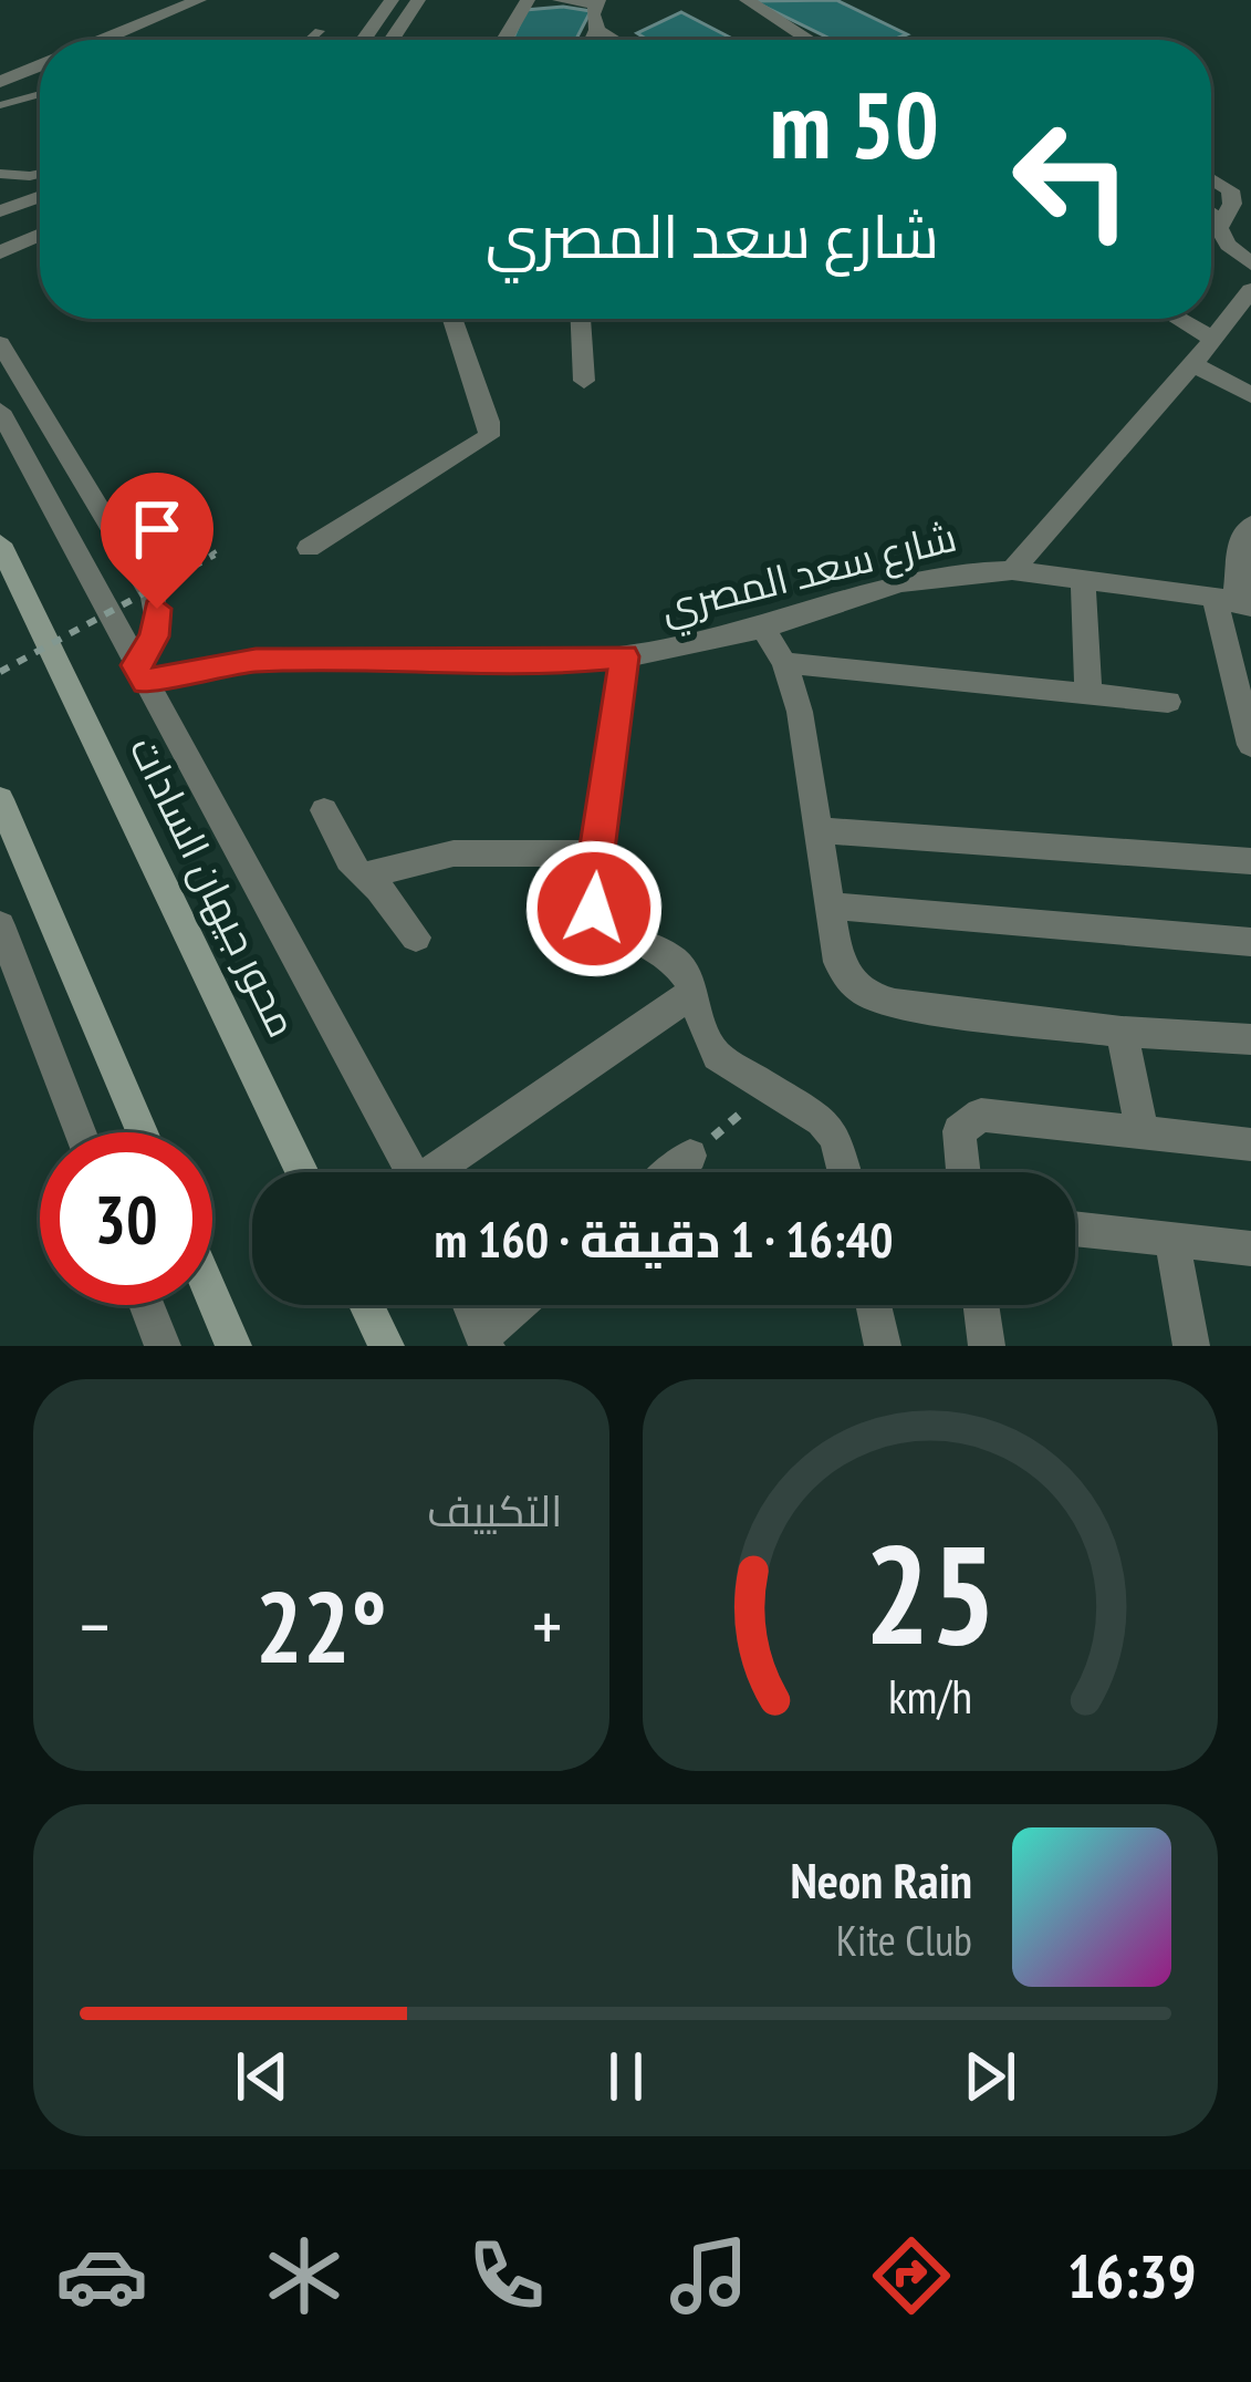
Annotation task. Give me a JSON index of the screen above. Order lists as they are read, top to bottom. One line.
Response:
{"streets":{"main road":["محور جيهان السادات"],"street":["شارع سعد المصري"]},"page":{"turn":["50 m","شارع سعد المصري"],"limit":"30","trip":"16:40 · 1 دقيقة · 160 m","tile":"التكييف","heat":["−","22°","+"],"song":["Neon Rain","Kite Club"],"tabs":"16:39","gauge":["25","km/h"]}}
